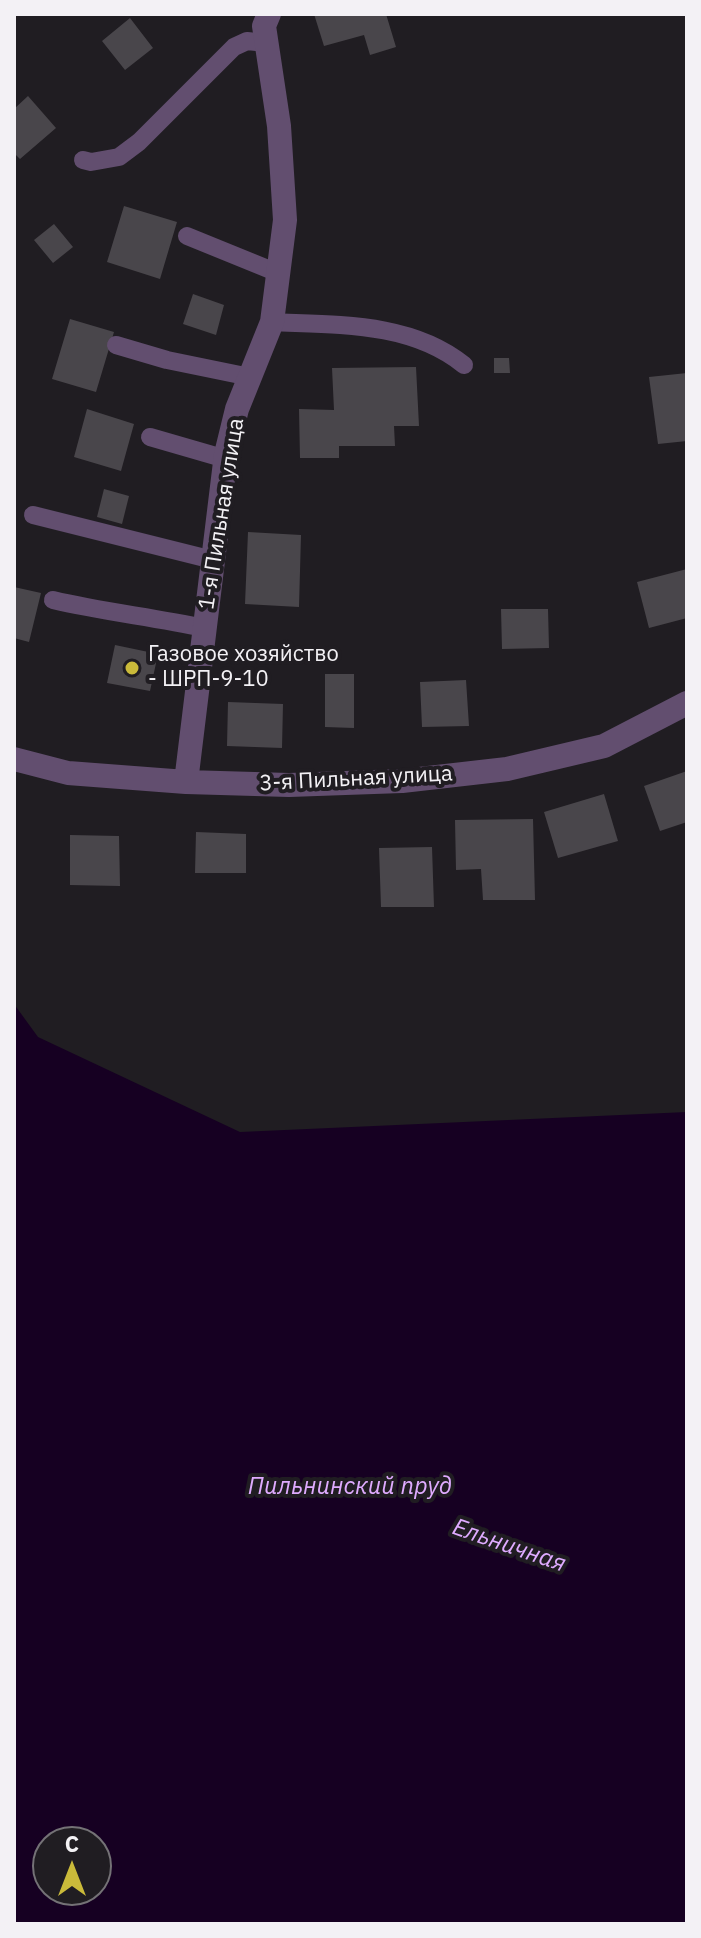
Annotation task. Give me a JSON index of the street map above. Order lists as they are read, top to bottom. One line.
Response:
{"streets":{"street":["1-я Пильная улица","3-я Пильная улица"]},"crossings":[["1-я Пильная улица","3-я Пильная улица"]],"water":["Пильнинский пруд","Ельничная"],"places":["Газовое хозяйство - ШРП-9-10"],"north":"top"}
